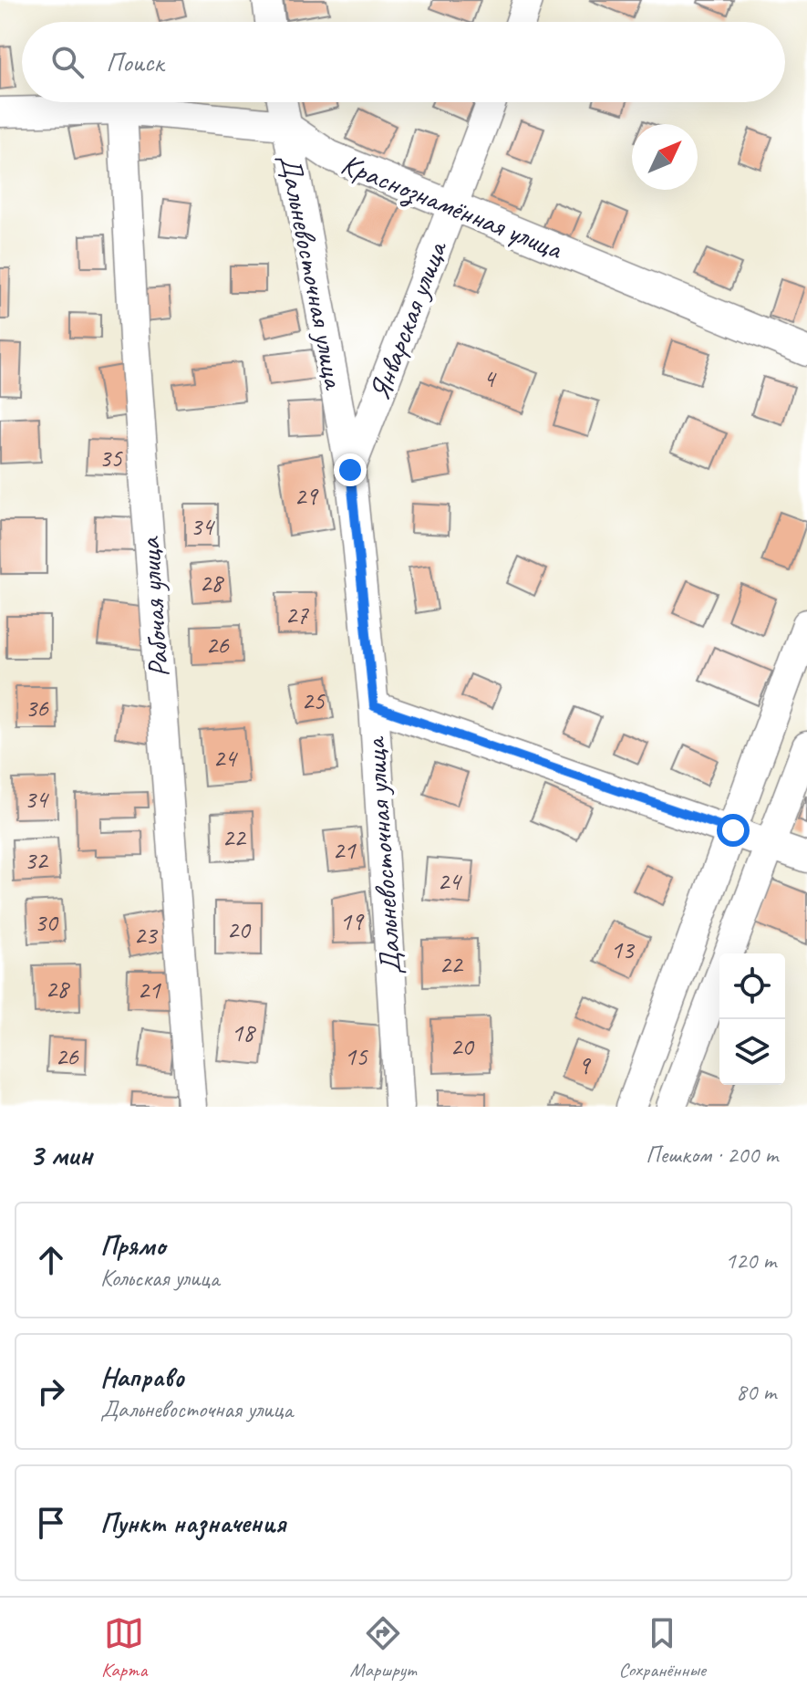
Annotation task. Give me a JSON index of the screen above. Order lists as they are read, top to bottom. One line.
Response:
{"streets":{"street":["Краснознамённая улица","Дальневосточная улица","Январская улица","Рабочая улица"]},"crossings":[["Краснознамённая улица","Дальневосточная улица"],["Краснознамённая улица","Январская улица"],["Краснознамённая улица","Рабочая улица"],["Дальневосточная улица","Январская улица"]],"house_numbers":["4","35","29","34","28","27","26","25","36","24","34","22","21","32","24","19","30","20","23","13","22","28","21","18","20","26","15","9"],"north":"top right","page":{"search":"Поиск","heading":["3 мин","Пешком · 200 m"],"list":[["Прямо","Кольская улица","120 m"],["Направо","Дальневосточная улица","80 m"],"Пункт назначения"],"nav":["Карта","Маршрут","Сохранённые"]}}
